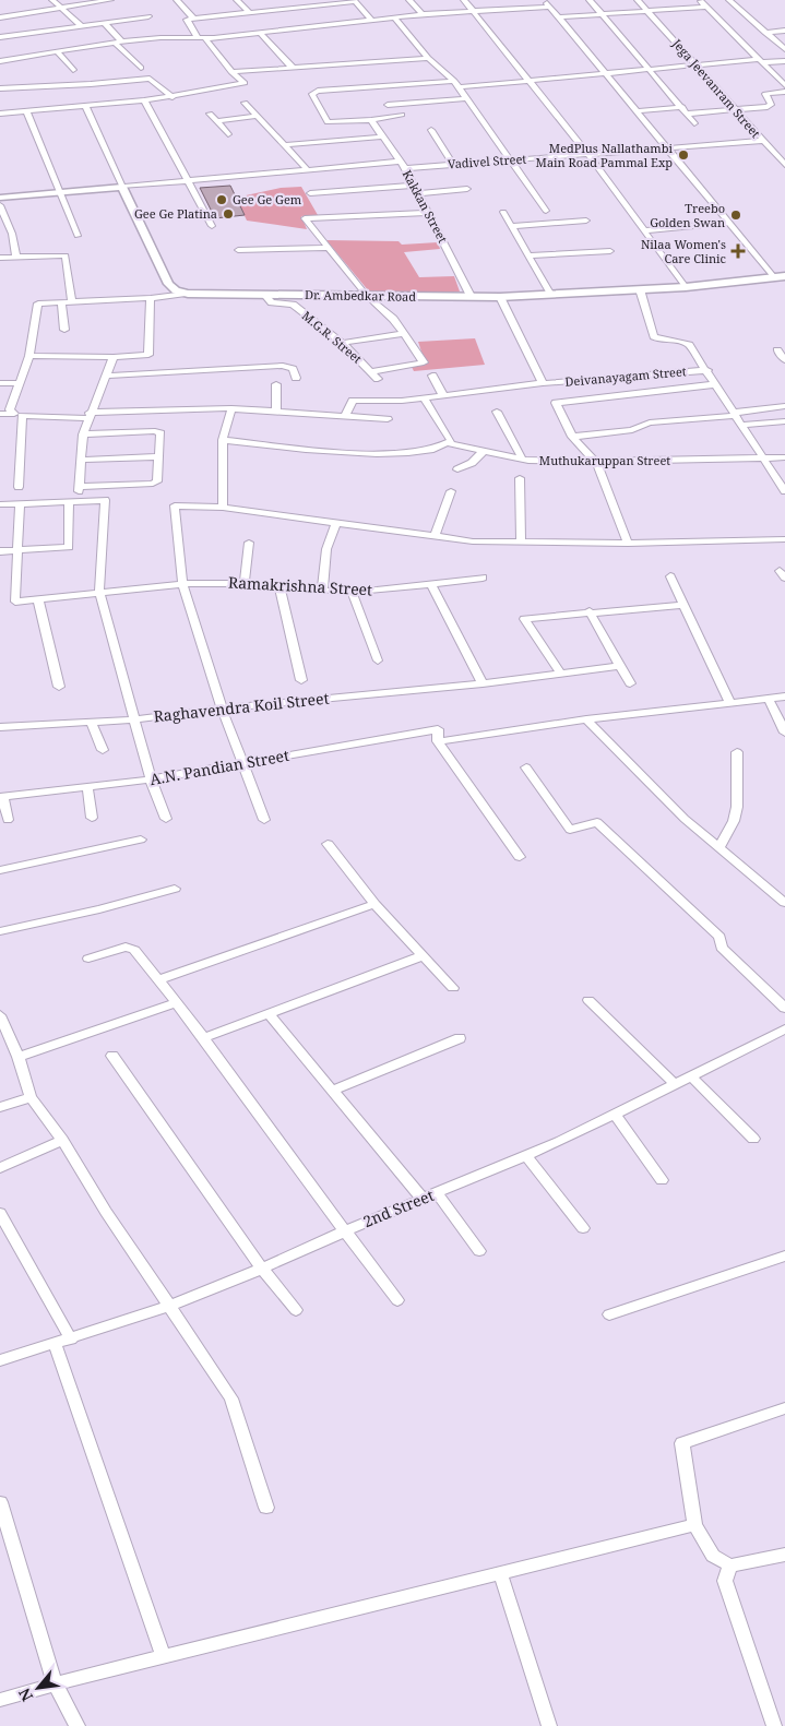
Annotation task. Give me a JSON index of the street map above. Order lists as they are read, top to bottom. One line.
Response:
{"streets":{"street":["Jega Jeevanram Street","Vadivel Street","Kakkan Street","Dr. Ambedkar Road","M.G.R. Street","Deivanayagam Street","Muthukaruppan Street","Ramakrishna Street","Raghavendra Koil Street","A.N. Pandian Street","2nd Street"]},"crossings":[["Jega Jeevanram Street","Vadivel Street"],["Vadivel Street","Kakkan Street"],["Kakkan Street","Dr. Ambedkar Road"],["Kakkan Street","M.G.R. Street"],["Dr. Ambedkar Road","M.G.R. Street"]],"places":{"other":["MedPlus Nallathambi Main Road Pammal Exp","Gee Ge Gem","Gee Ge Platina","Treebo Golden Swan"],"health":["Nilaa Women's Care Clinic"]},"north":"bottom left"}
